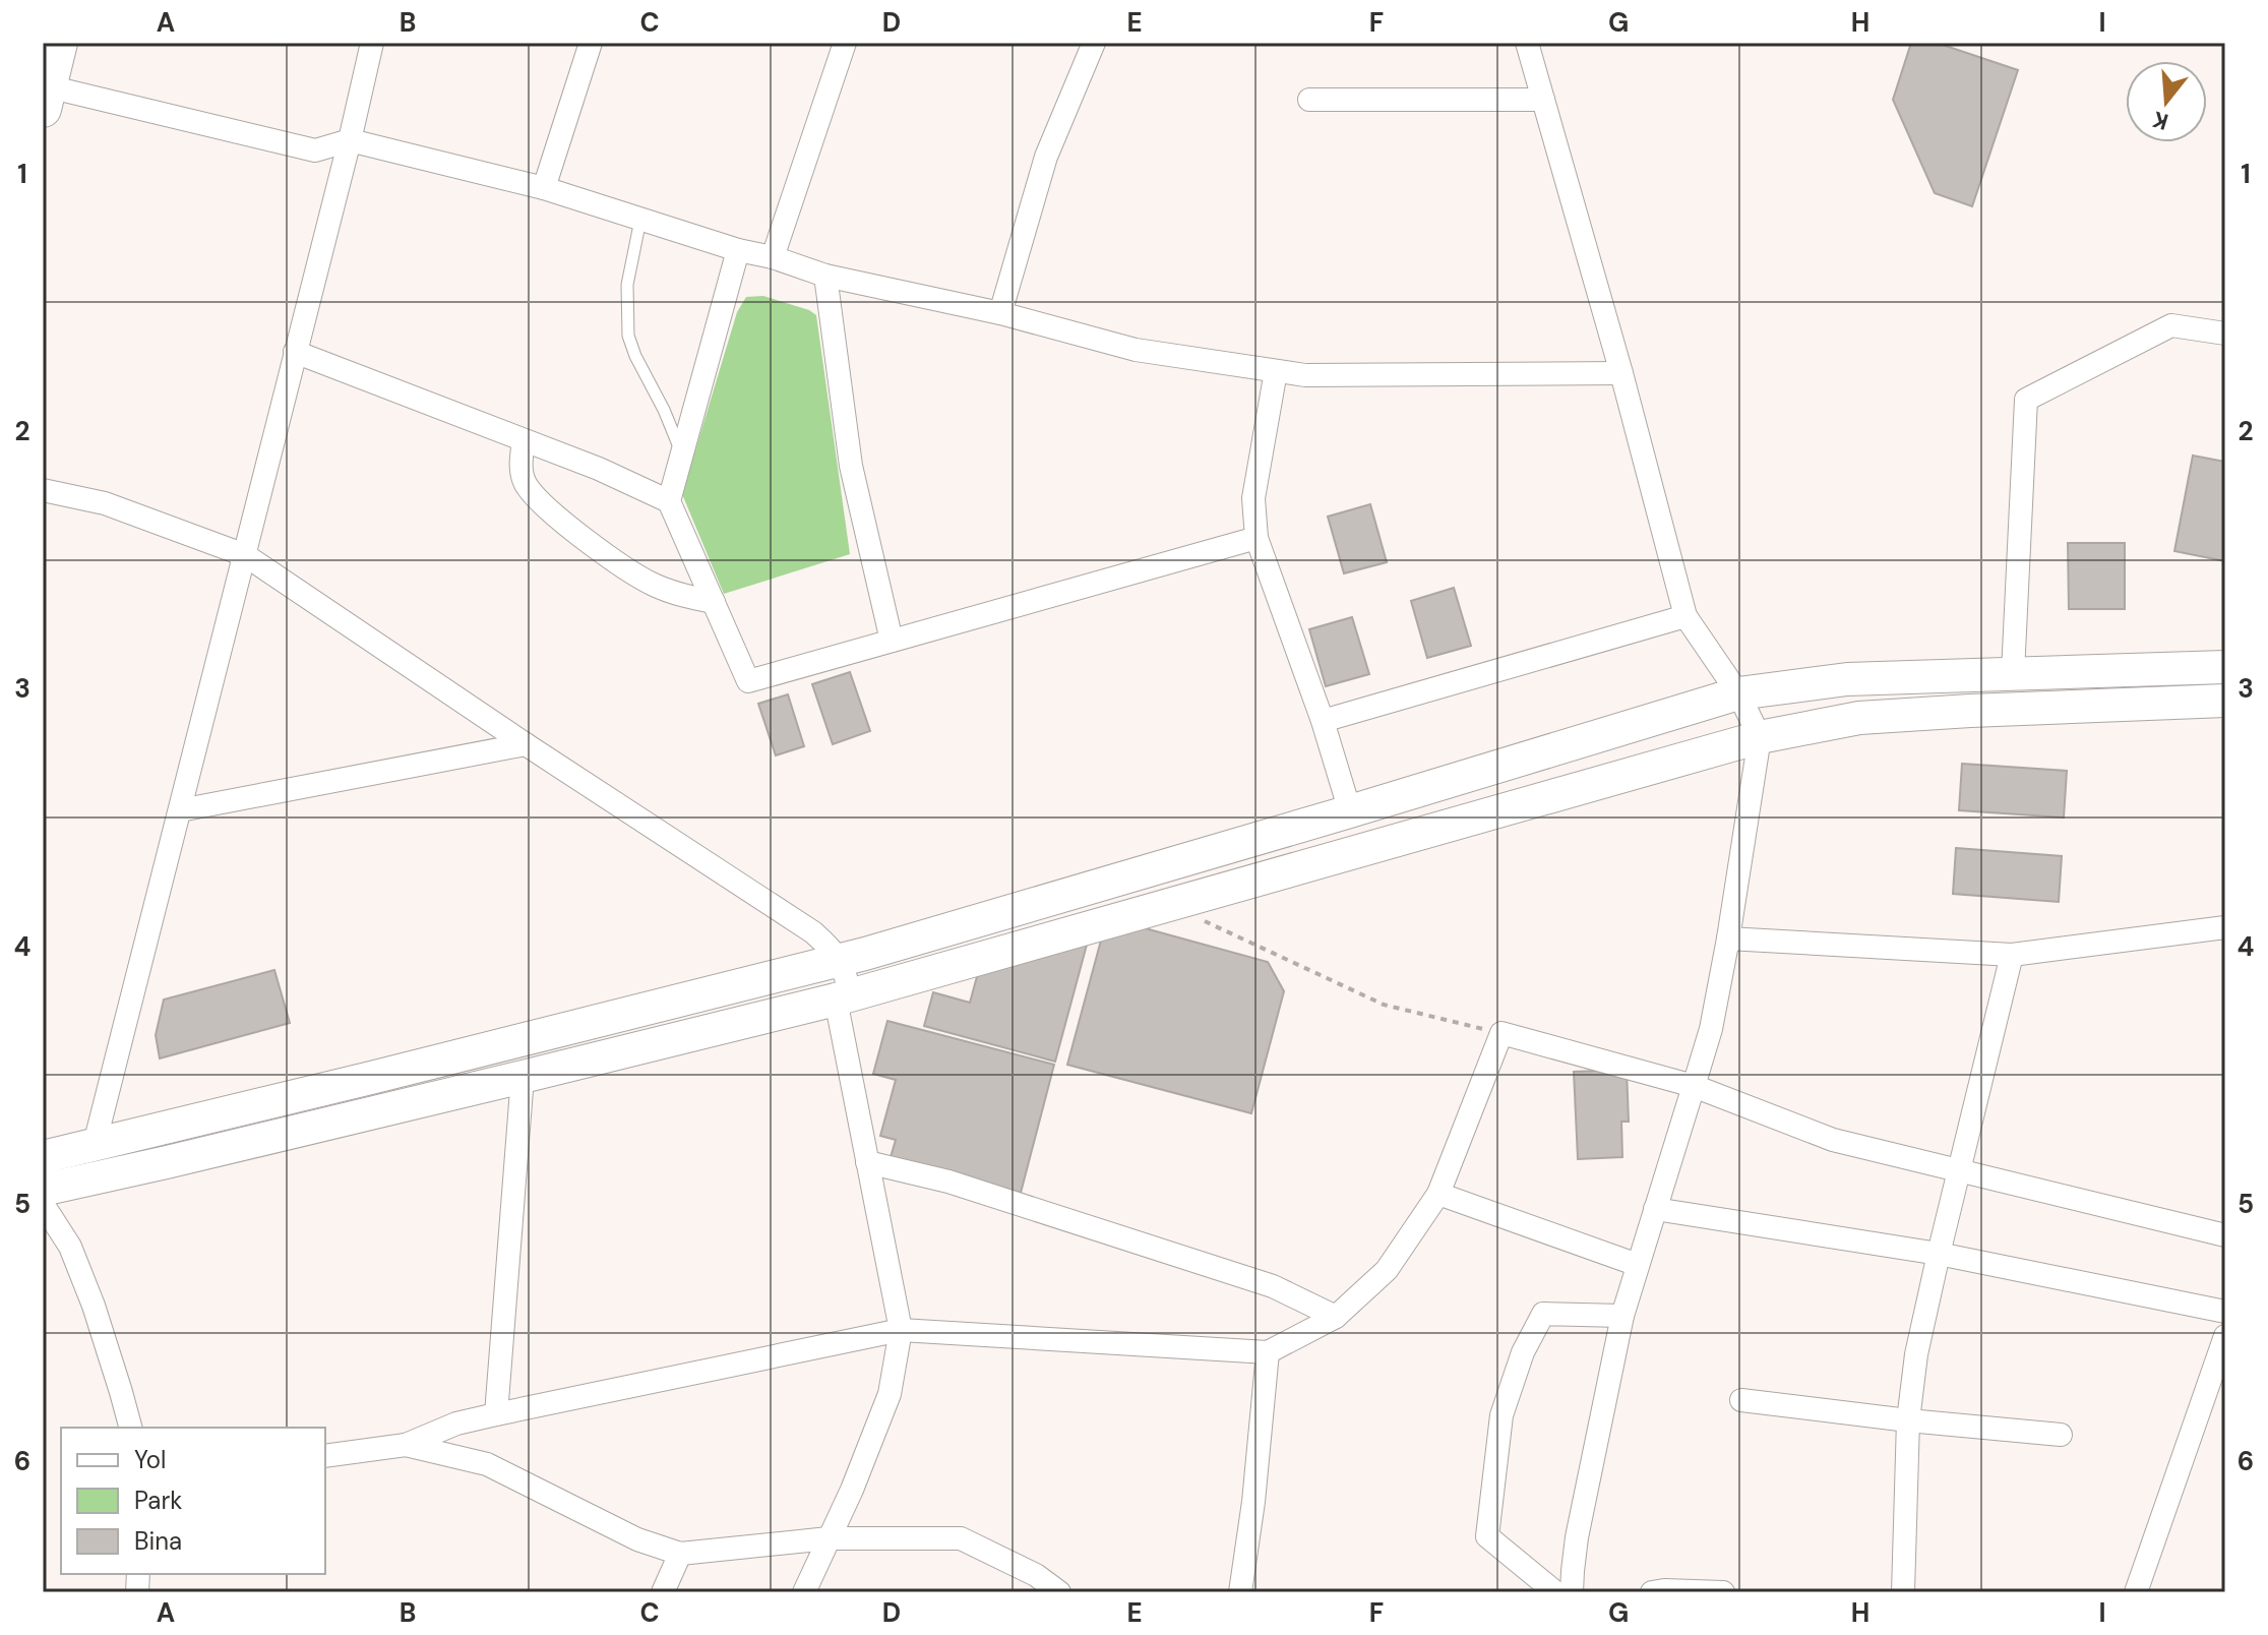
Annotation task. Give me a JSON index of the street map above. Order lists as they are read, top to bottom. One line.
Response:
{"legend":["Yol","Park","Bina"],"north":"bottom","grid":{"columns":["A","B","C","D","E","F","G","H","I"],"rows":["1","2","3","4","5","6"]}}
